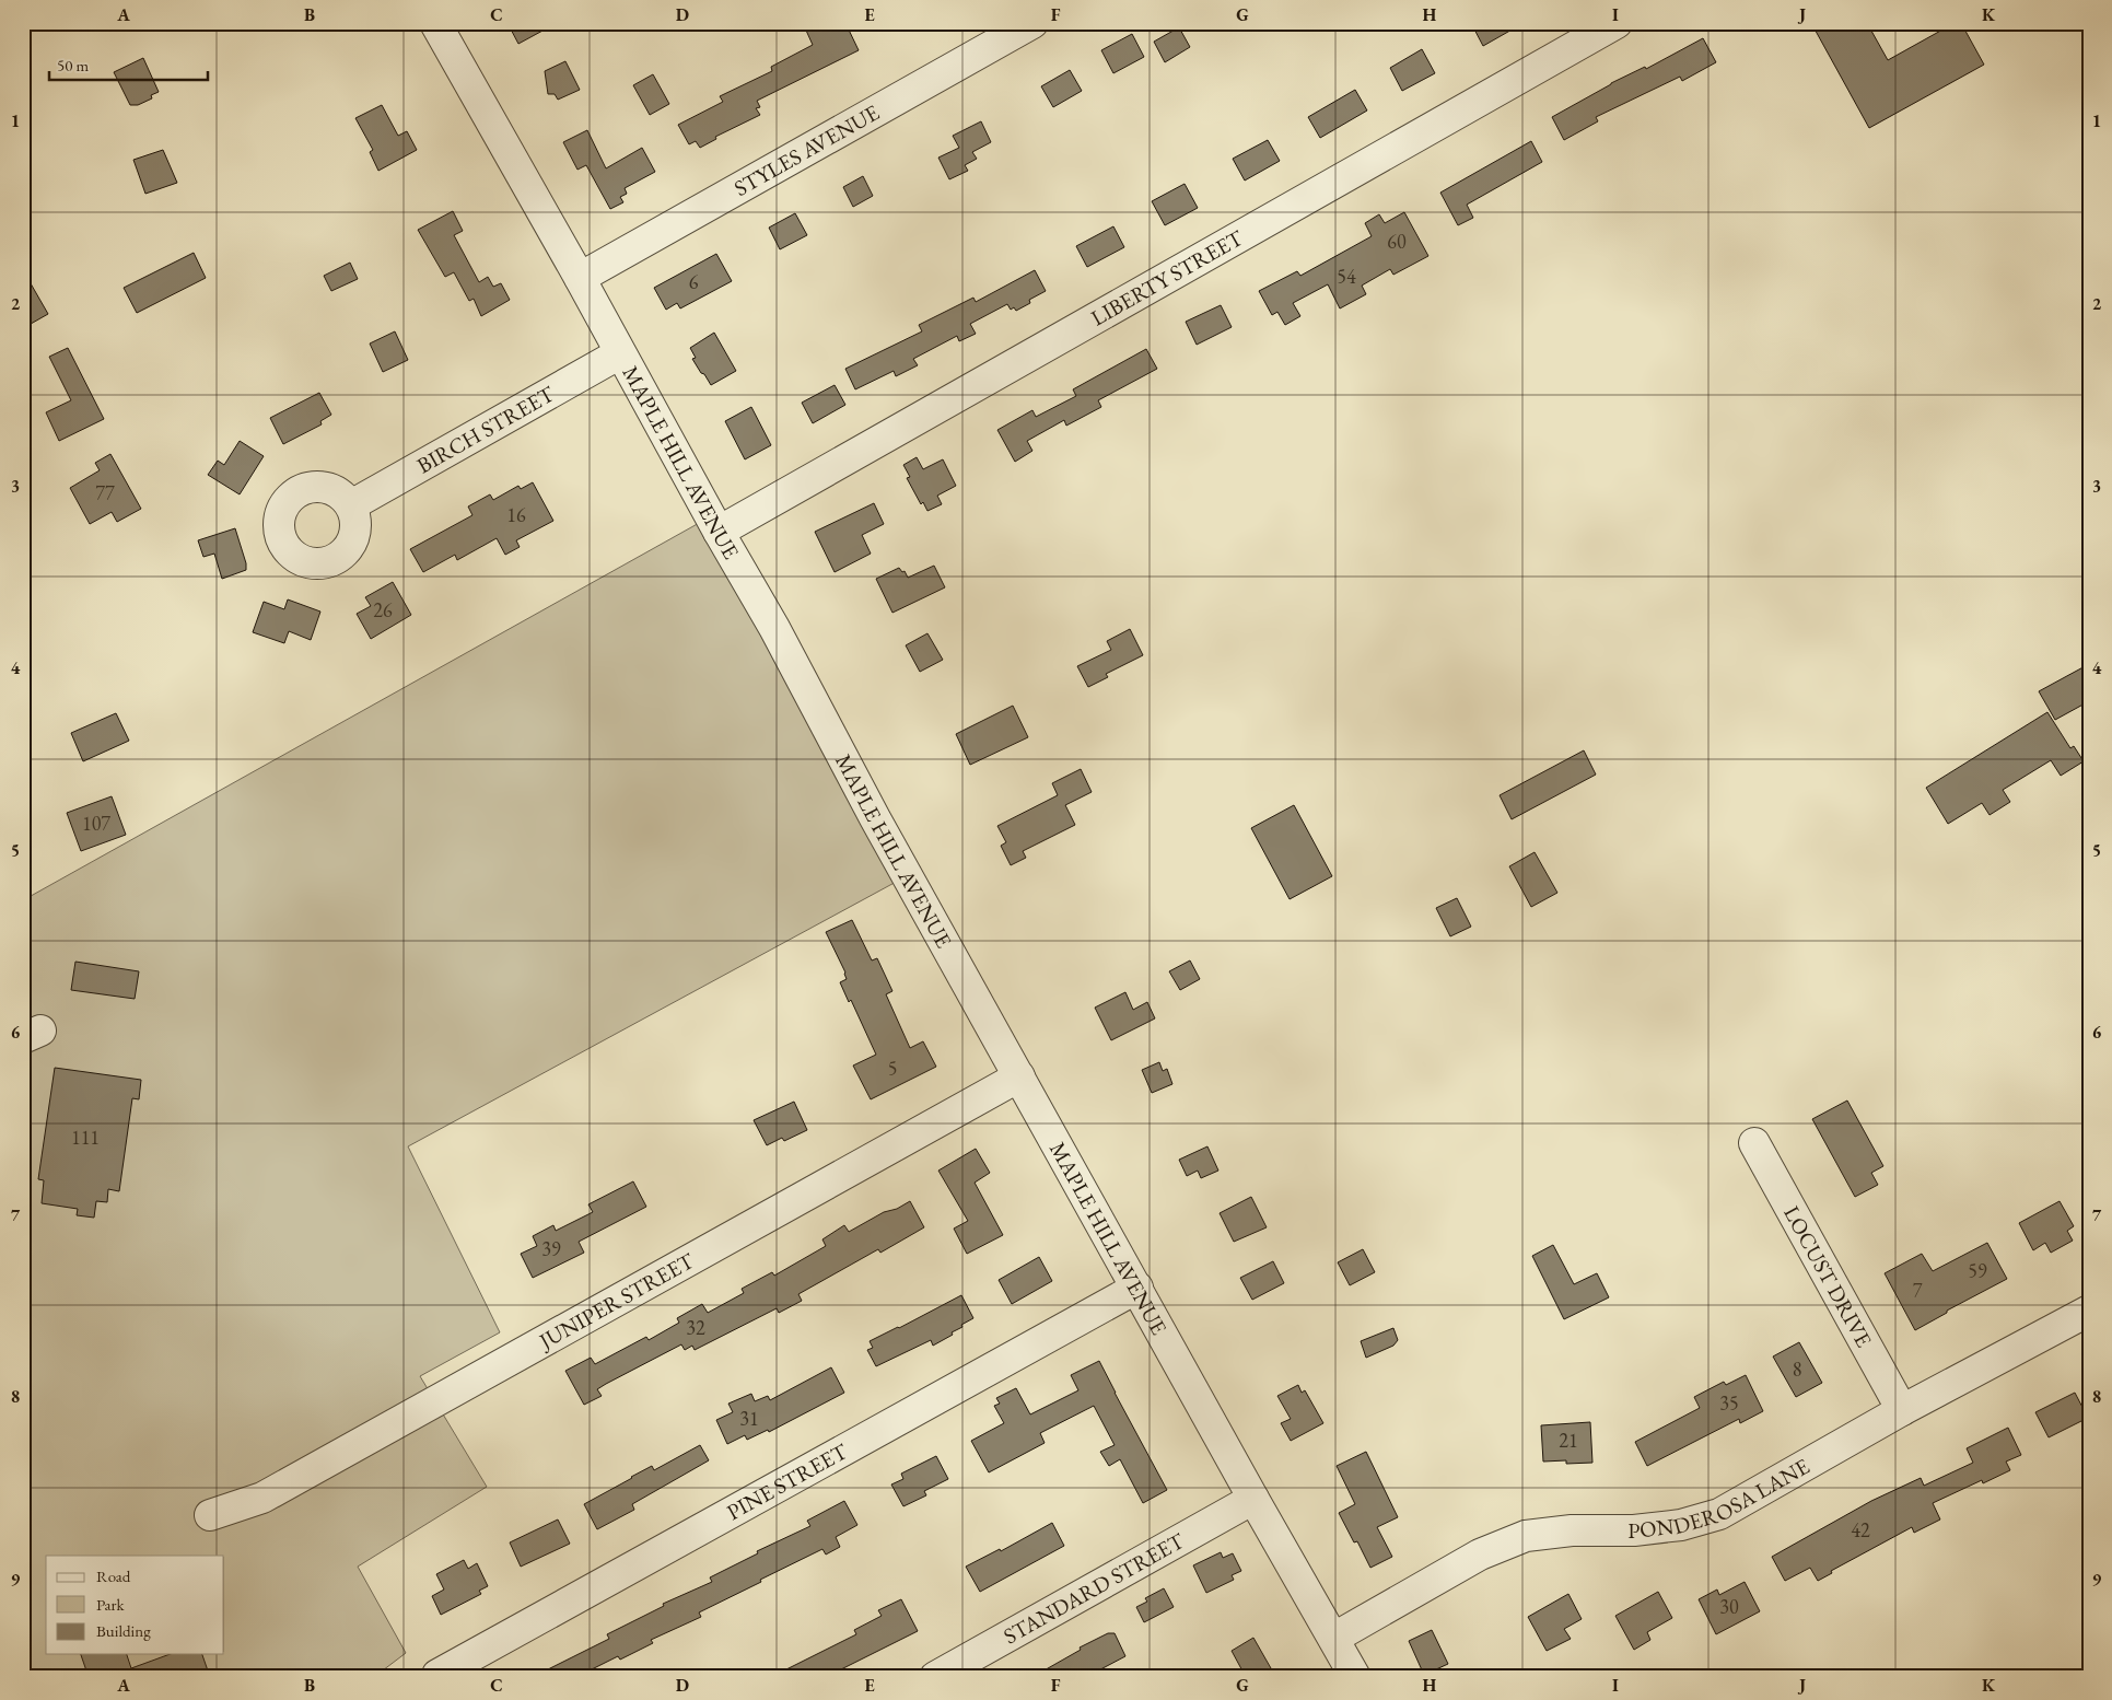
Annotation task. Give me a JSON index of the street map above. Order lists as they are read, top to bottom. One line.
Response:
{"streets":{"street":["STYLES AVENUE","LIBERTY STREET","BIRCH STREET","MAPLE HILL AVENUE","LOCUST DRIVE","JUNIPER STREET","PINE STREET","PONDEROSA LANE","STANDARD STREET"]},"crossings":[["STYLES AVENUE","MAPLE HILL AVENUE"],["LIBERTY STREET","MAPLE HILL AVENUE"],["BIRCH STREET","MAPLE HILL AVENUE"],["MAPLE HILL AVENUE","JUNIPER STREET"],["MAPLE HILL AVENUE","PINE STREET"],["MAPLE HILL AVENUE","PONDEROSA LANE"],["MAPLE HILL AVENUE","STANDARD STREET"],["LOCUST DRIVE","PONDEROSA LANE"]],"house_numbers":["60","54","6","77","16","26","107","5","111","39","59","7","32","8","35","31","21","42","30"],"legend":["Road","Park","Building"],"scale_bar":"50 m","grid":{"columns":["A","B","C","D","E","F","G","H","I","J","K"],"rows":["1","2","3","4","5","6","7","8","9"]}}
